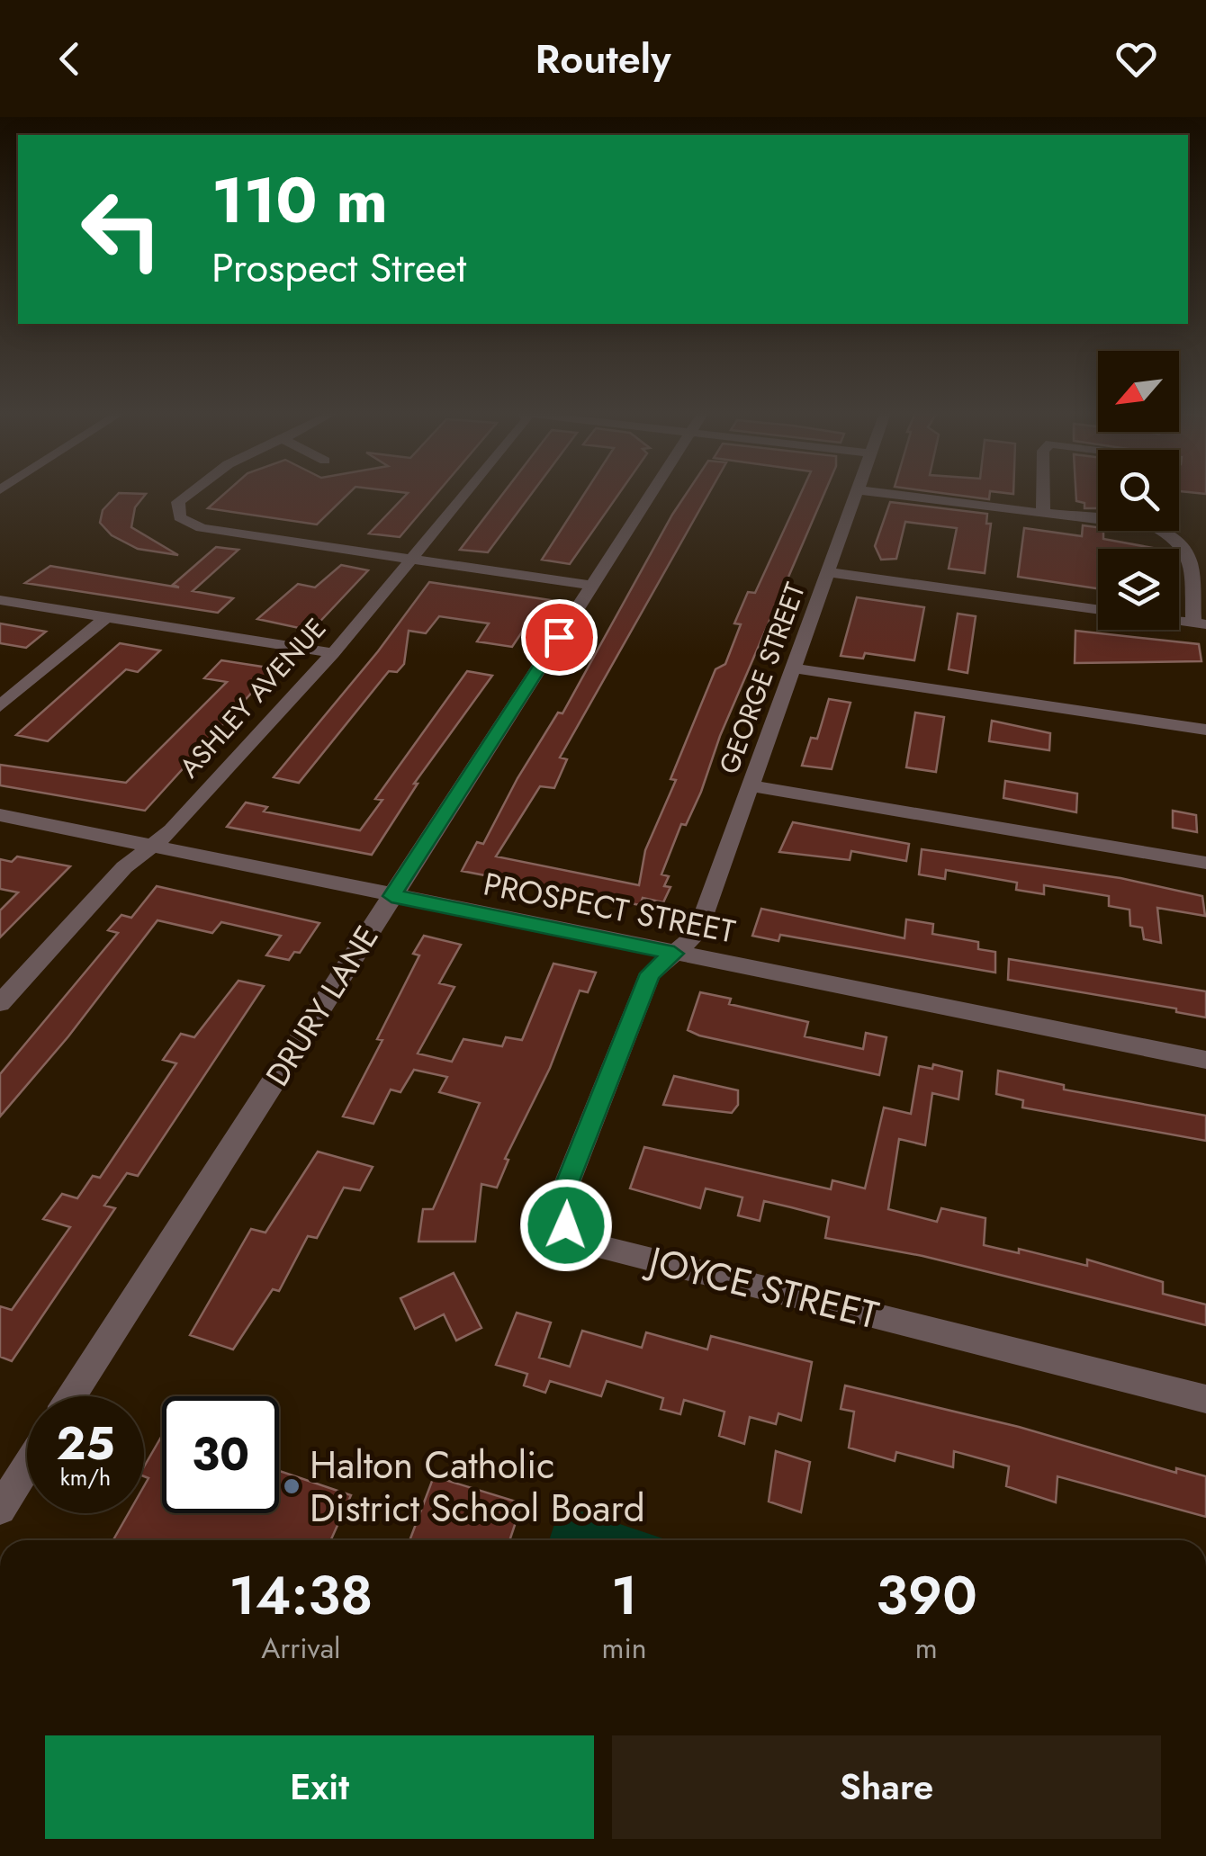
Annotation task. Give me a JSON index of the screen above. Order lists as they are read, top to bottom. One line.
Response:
{"streets":{"street":["GEORGE STREET","ASHLEY AVENUE","PROSPECT STREET","DRURY LANE","JOYCE STREET"]},"crossings":[["GEORGE STREET","PROSPECT STREET"],["GEORGE STREET","JOYCE STREET"],["ASHLEY AVENUE","PROSPECT STREET"],["PROSPECT STREET","DRURY LANE"],["PROSPECT STREET","JOYCE STREET"]],"places":["Halton Catholic District School Board"],"north":"bottom left","page":{"header":"Routely","turn":["110 m","Prospect Street"],"speed":"25 km/h","limit":"30","eta":["14:38","Arrival","1","min","390","m"],"buttons":["Exit","Share"]}}
